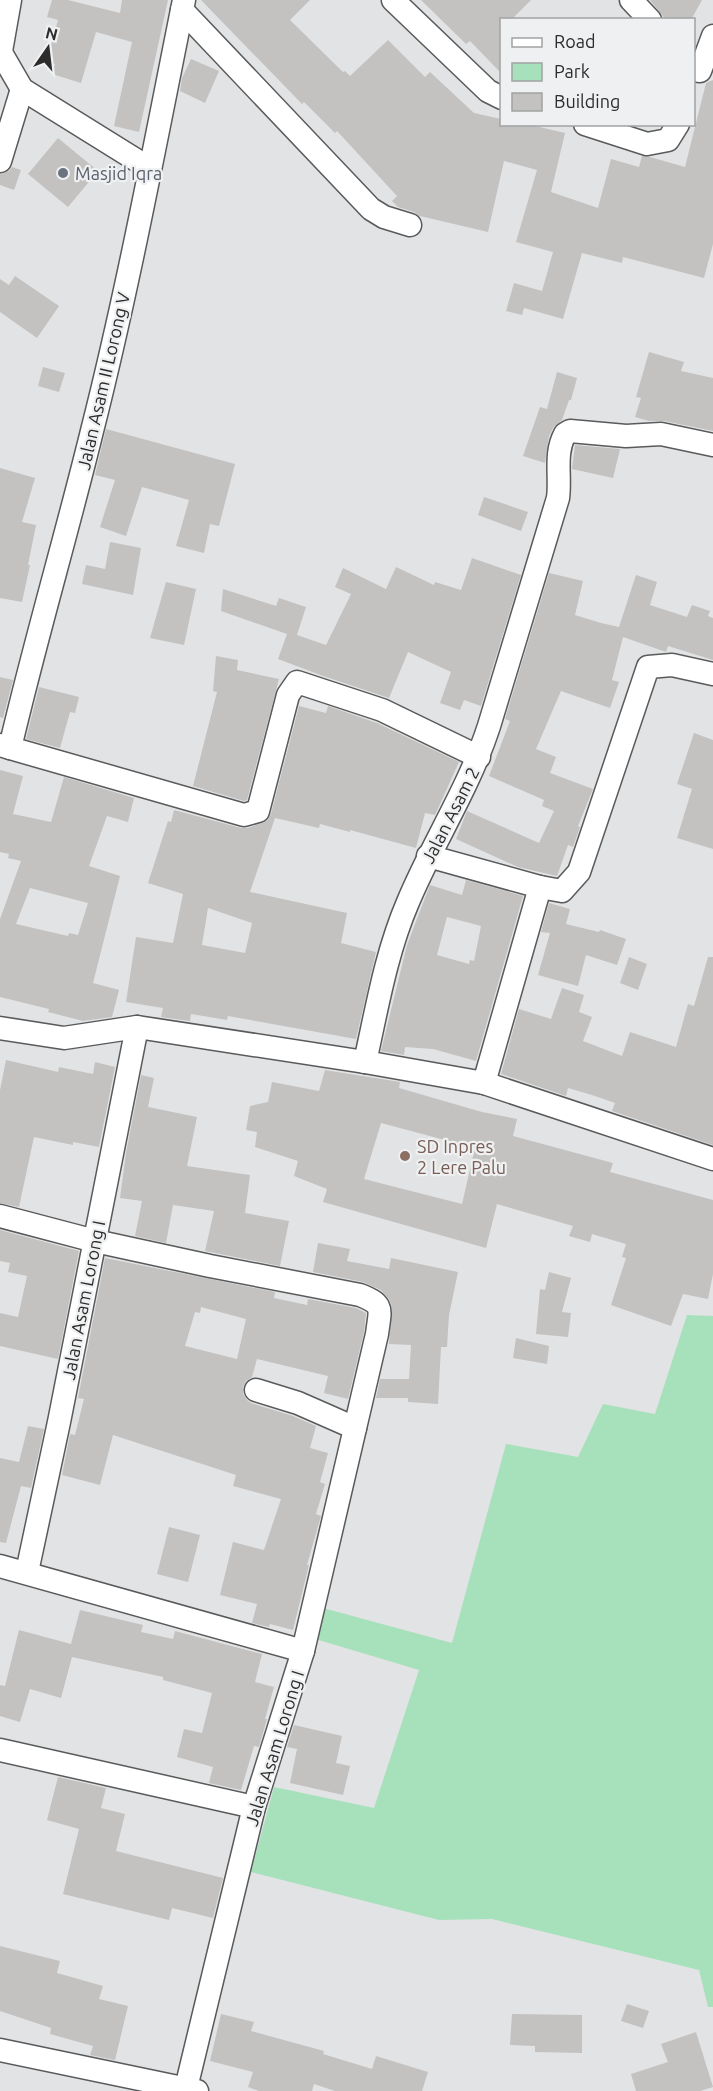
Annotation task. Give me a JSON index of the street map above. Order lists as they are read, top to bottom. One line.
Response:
{"streets":{"street":["Jalan Asam II Lorong V","Jalan Asam 2","Jalan Asam Lorong I"]},"crossings":[["Jalan Asam II Lorong V","Jalan Asam 2"]],"places":["Masjid Iqra","SD Inpres 2 Lere Palu"],"legend":["Road","Park","Building"],"north":"top"}
